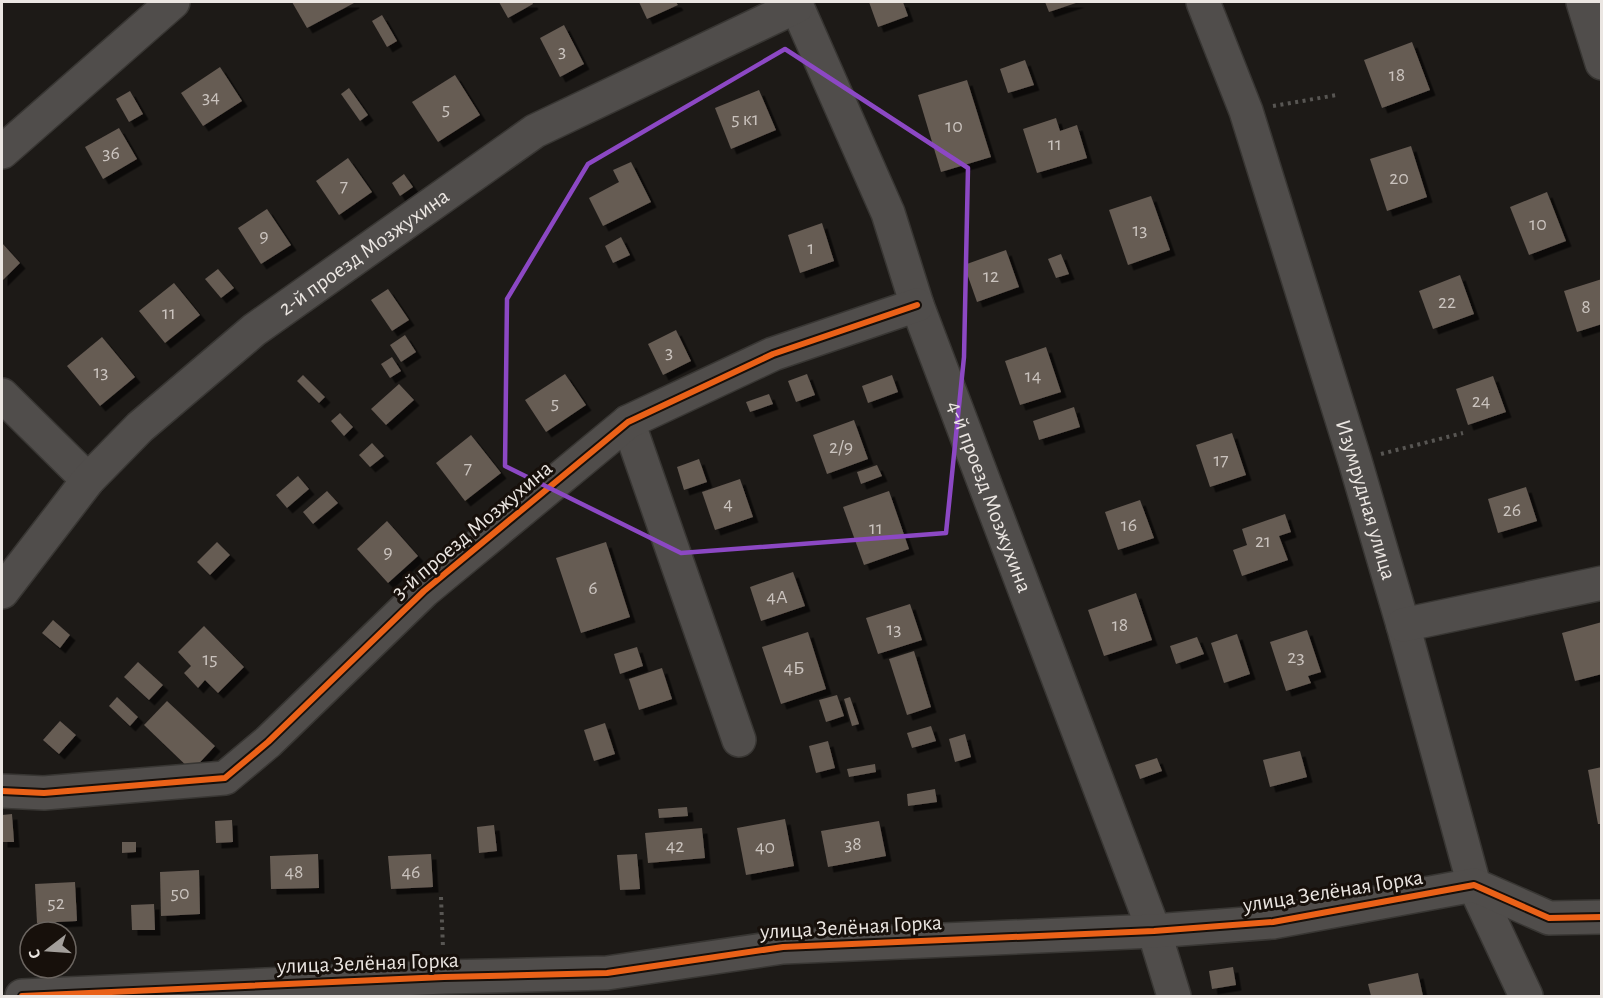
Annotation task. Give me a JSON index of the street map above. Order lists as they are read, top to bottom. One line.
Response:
{"streets":{"street":["2-й проезд Мозжухина","4-й проезд Мозжухина","Изумрудная улица","3-й проезд Мозжухина","улица Зелёная Горка"]},"crossings":[["2-й проезд Мозжухина","4-й проезд Мозжухина"],["4-й проезд Мозжухина","3-й проезд Мозжухина"],["4-й проезд Мозжухина","улица Зелёная Горка"],["Изумрудная улица","улица Зелёная Горка"]],"house_numbers":["3","18","34","5","5 к1","10","11","36","20","7","10","13","9","1","12","22","8","11","3","13","14","24","5","2/9","17","7","4","26","16","11","21","9","6","4А","18","13","23","15","4Б","38","42","40","48","46","50","52"],"north":"left"}
